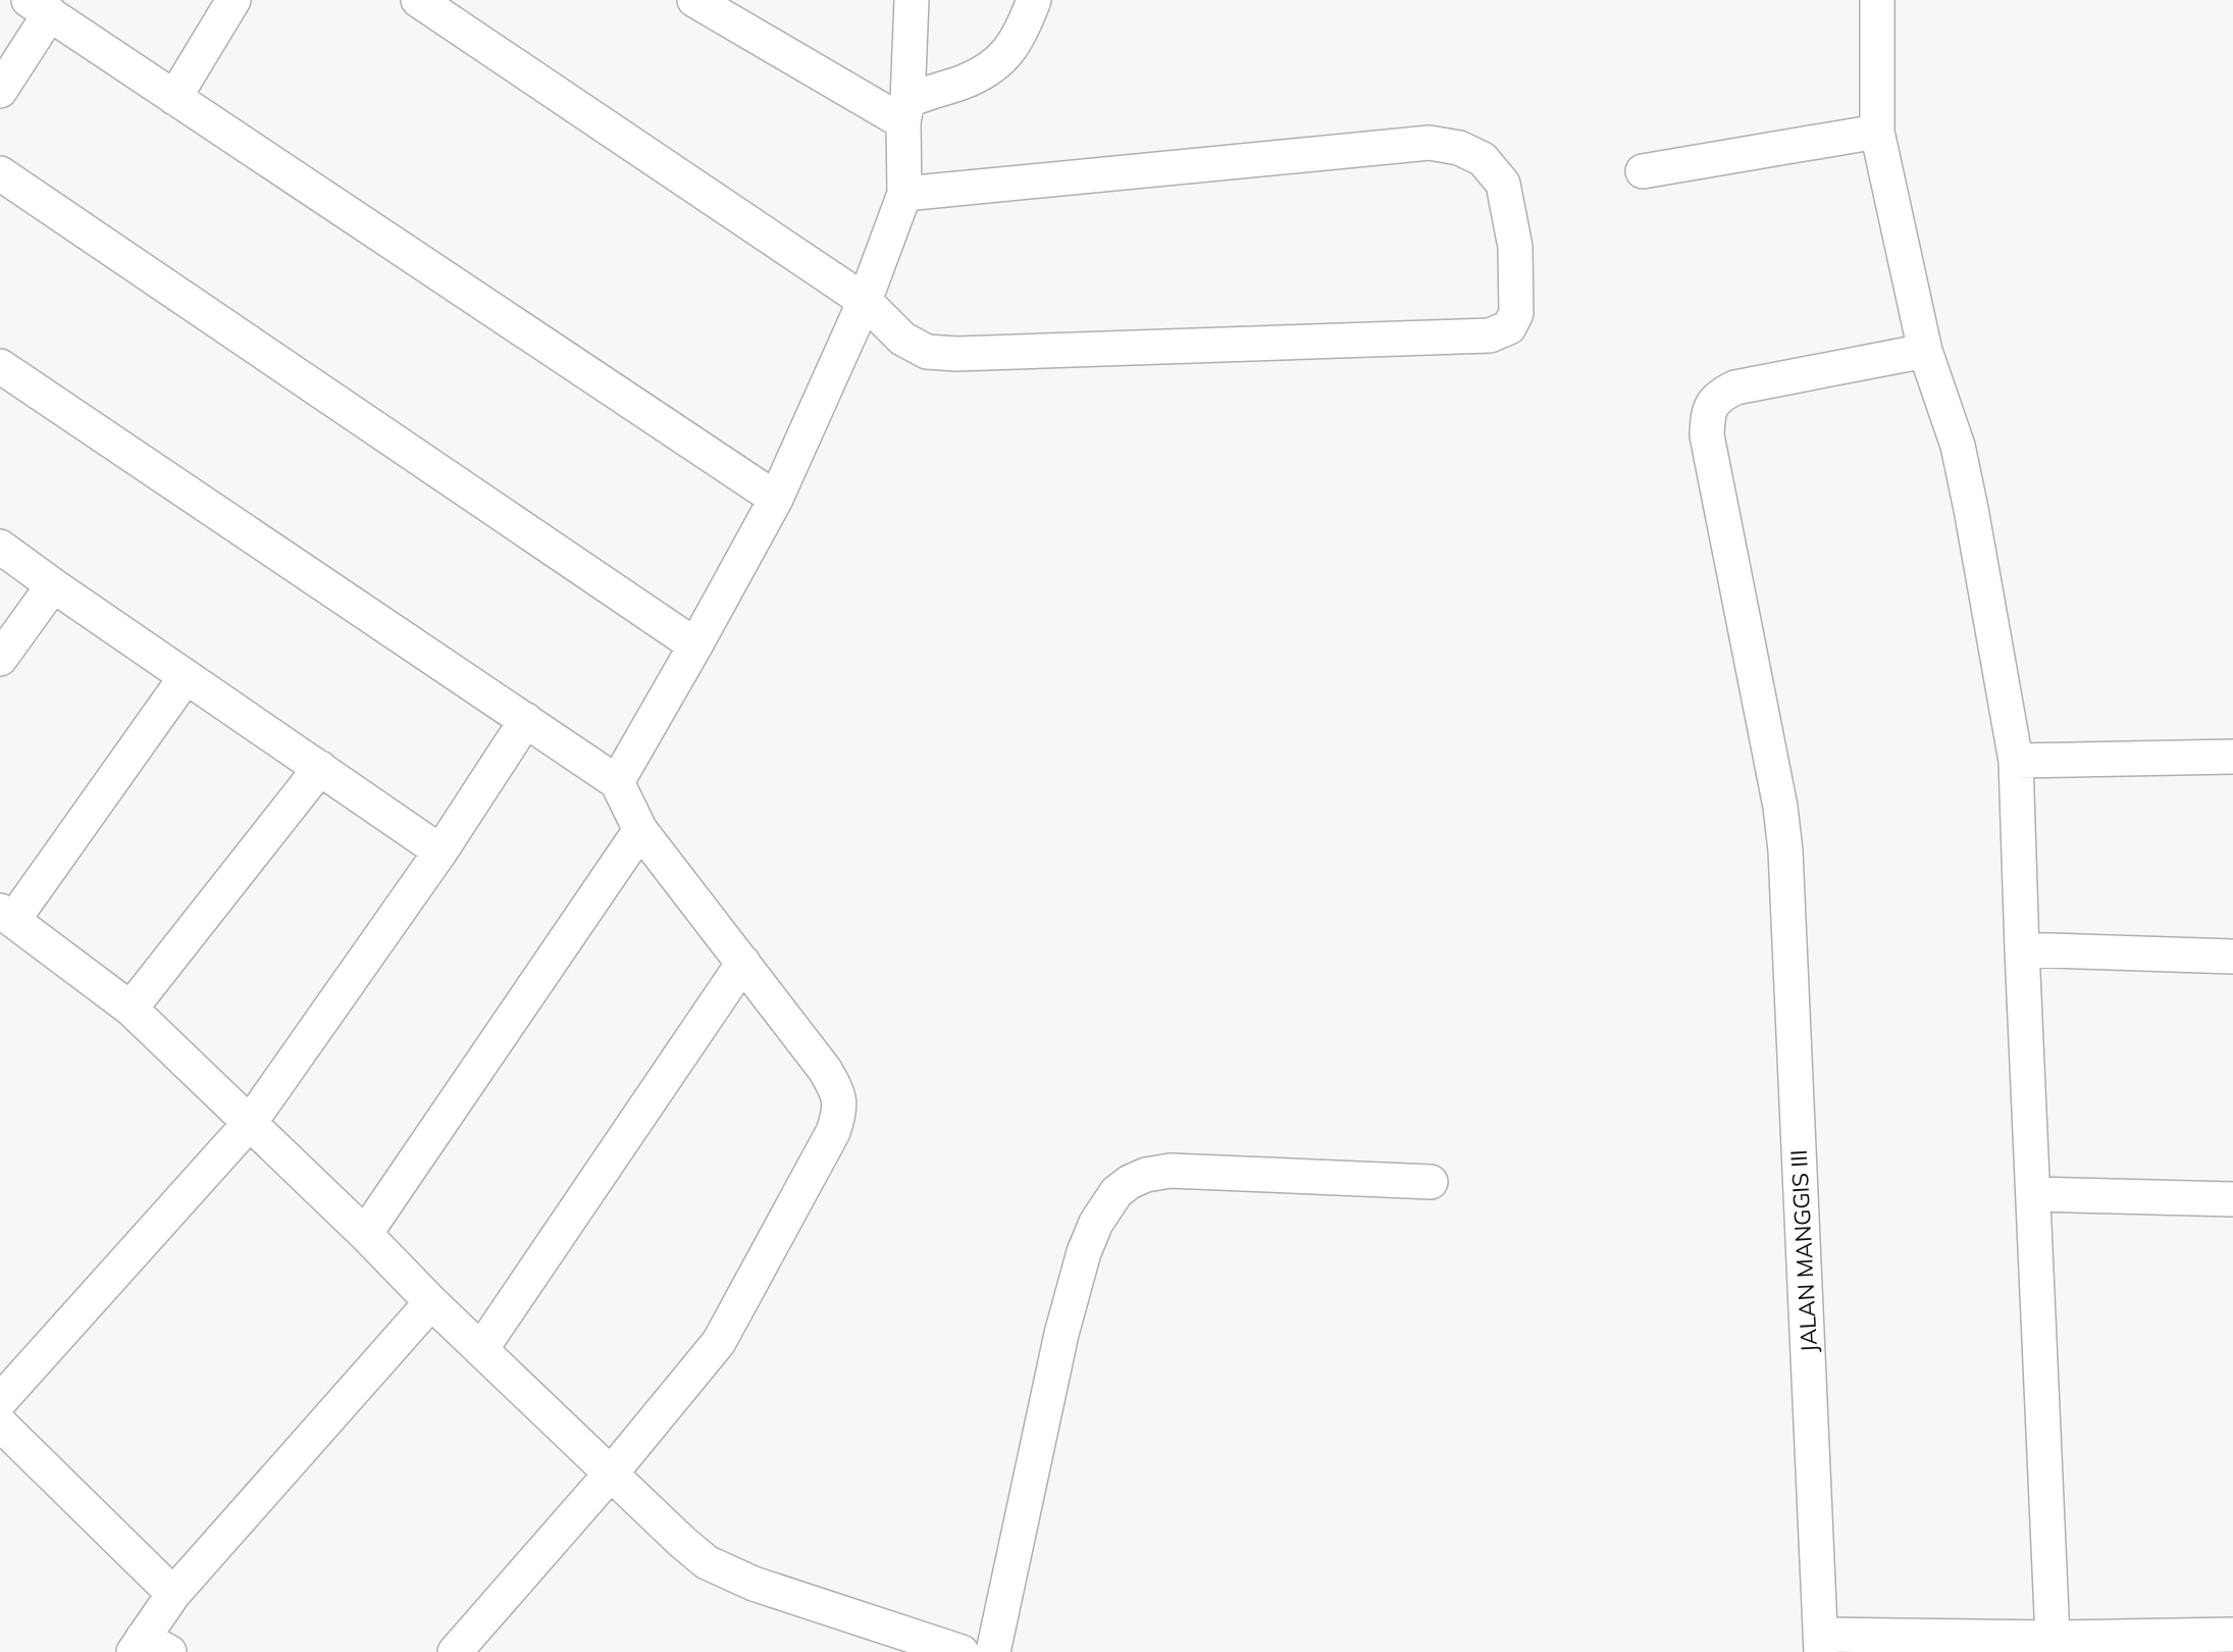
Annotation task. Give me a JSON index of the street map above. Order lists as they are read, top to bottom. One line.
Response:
{"streets":{"street":["JALAN MANGGIS III"]}}
